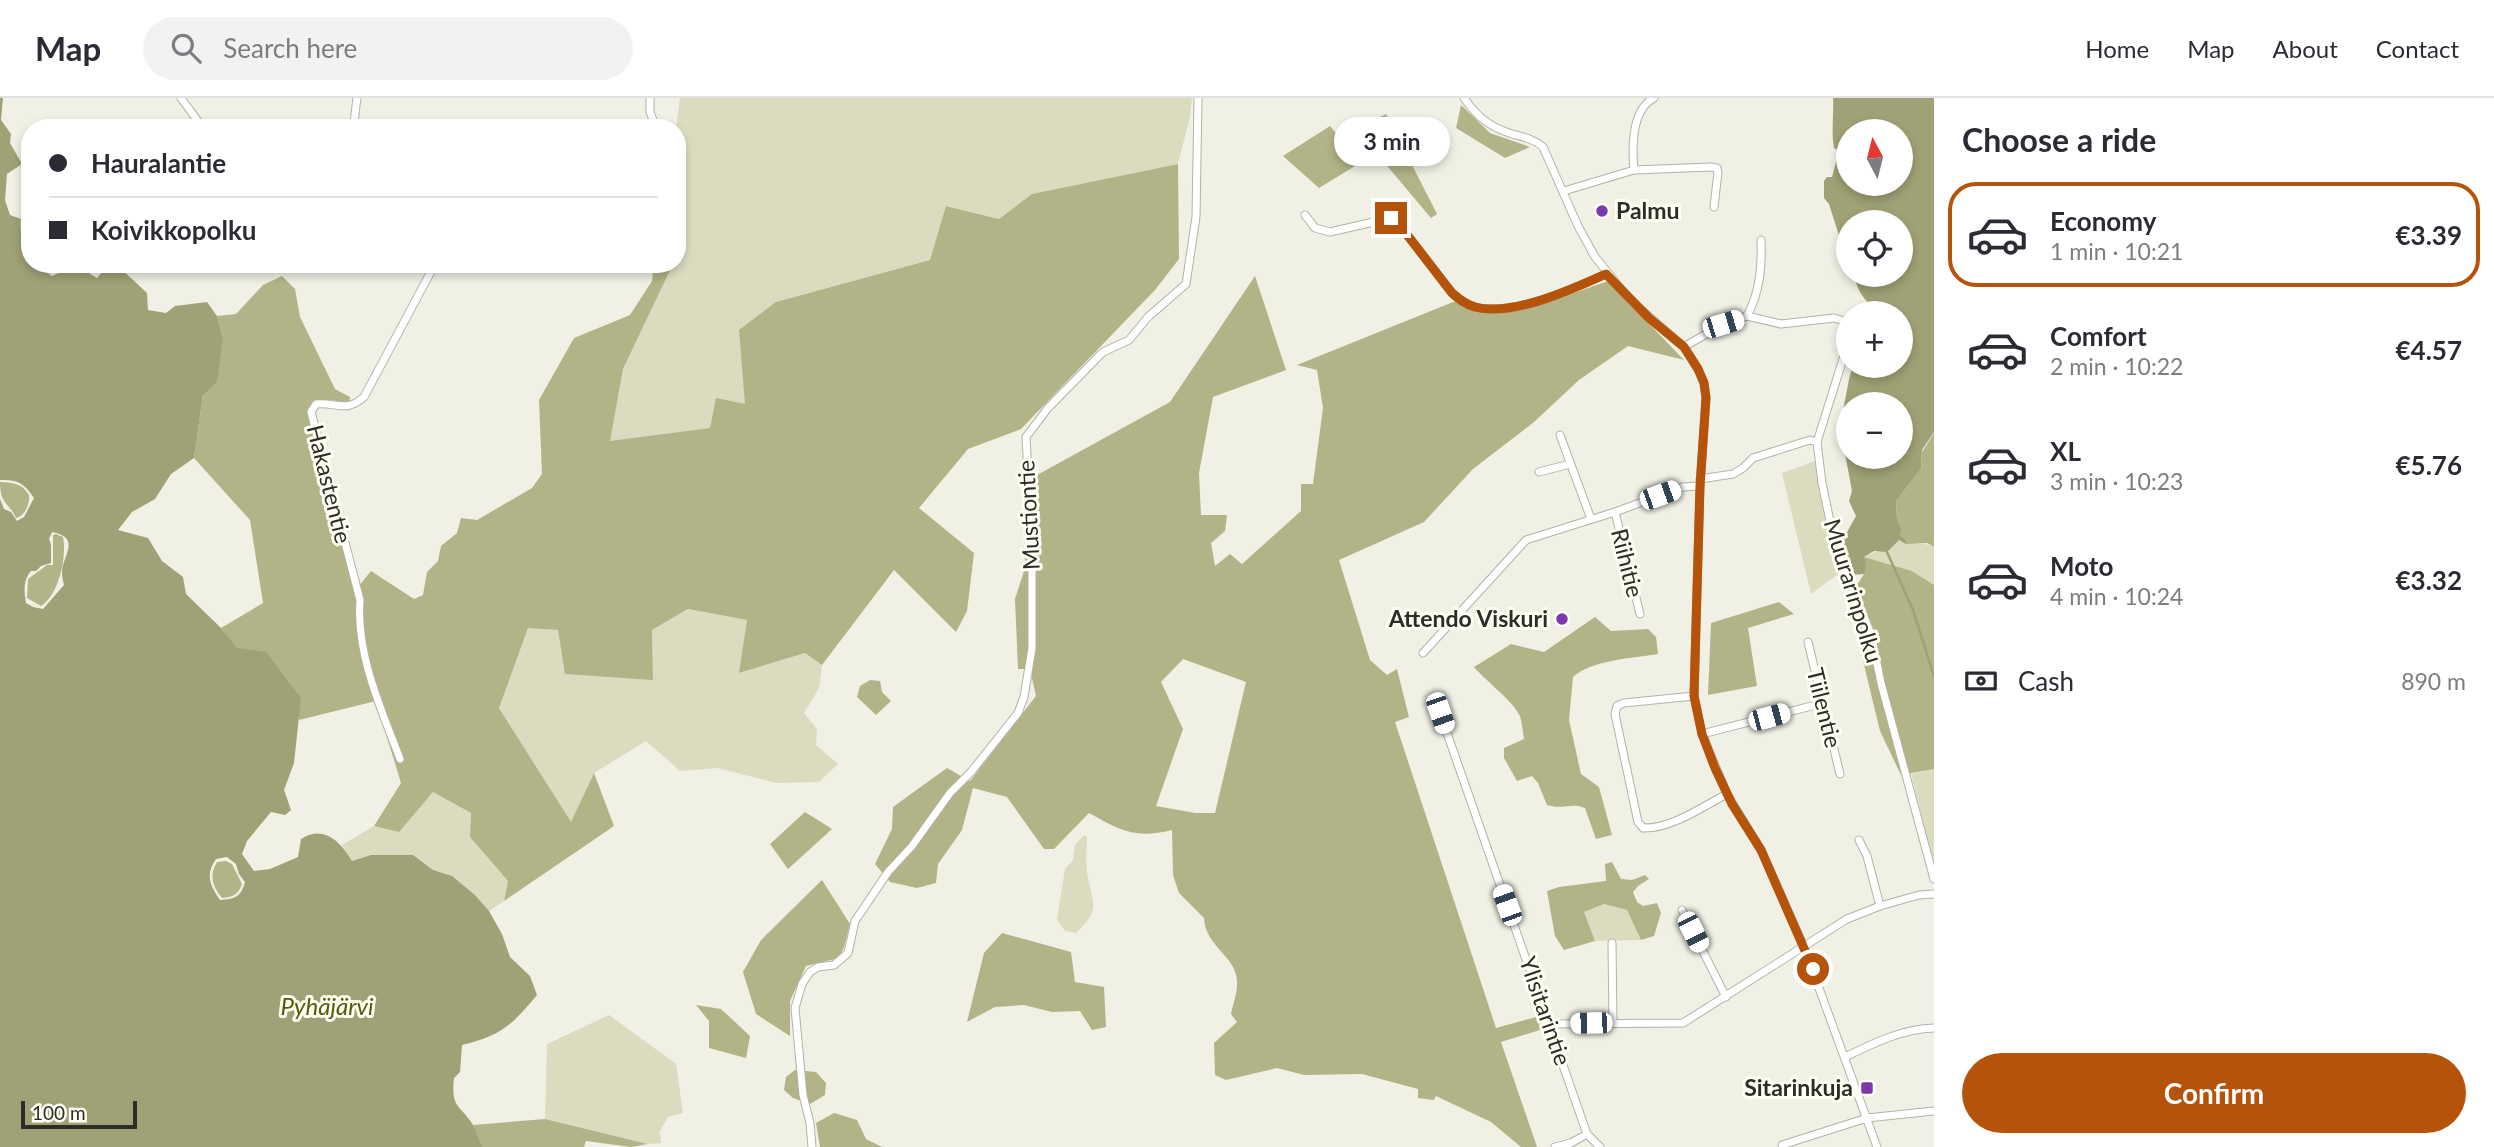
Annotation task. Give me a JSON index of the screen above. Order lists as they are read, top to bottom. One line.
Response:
{"streets":{"street":["Hakastentie","Mustiontie","Riihitie","Muurarinpolku","Tiilentie","Ylisitarintie"]},"water":["Pyhäjärvi"],"places":{"other":["Palmu","Attendo Viskuri"],"transit":["Sitarinkuja"]},"scale_bar":"100 m","north":"top","page":{"header":"Map","search":"Search here","nav":["Home","Map","About","Contact"],"heading":"Choose a ride","bubble":"3 min","map_buttons":["+","−"],"banner":["Hauralantie","Koivikkopolku"],"list":[{"name":"Economy","note":"1 min · 10:21","value":"€3.39"},{"name":"Comfort","note":"2 min · 10:22","value":"€4.57"},{"name":"XL","note":"3 min · 10:23","value":"€5.76"},{"name":"Moto","note":"4 min · 10:24","value":"€3.32"}],"pay":["Cash","890 m"],"buttons":"Confirm","scale":"100 m"}}
